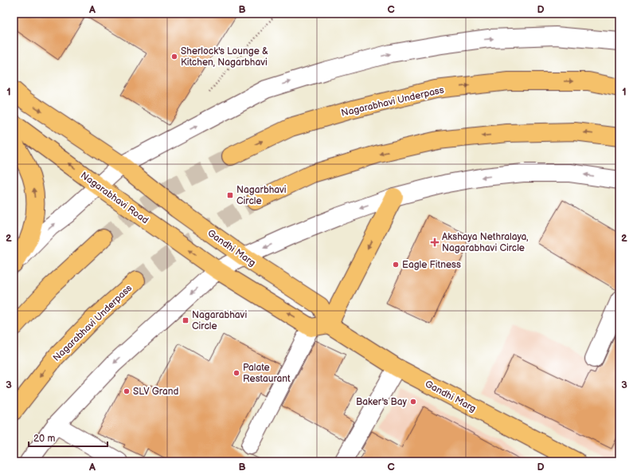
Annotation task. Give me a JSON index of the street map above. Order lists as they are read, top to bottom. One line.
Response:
{"streets":{"main road":["Nagarabhavi Underpass","Nagarabhavi Road","Gandhi Marg"]},"one_way":["Nagarabhavi Road"],"places":{"other":["Sherlock's Lounge & Kitchen, Nagarbhavi","Eagle Fitness","Palate Restaurant","SLV Grand","Baker's Bay"],"transit":["Nagarbhavi Circle","Nagarabhavi Circle"],"health":["Akshaya Nethralaya, Nagarabhavi Circle"]},"scale_bar":"20 m","grid":{"columns":["A","B","C","D"],"rows":["1","2","3"]}}
